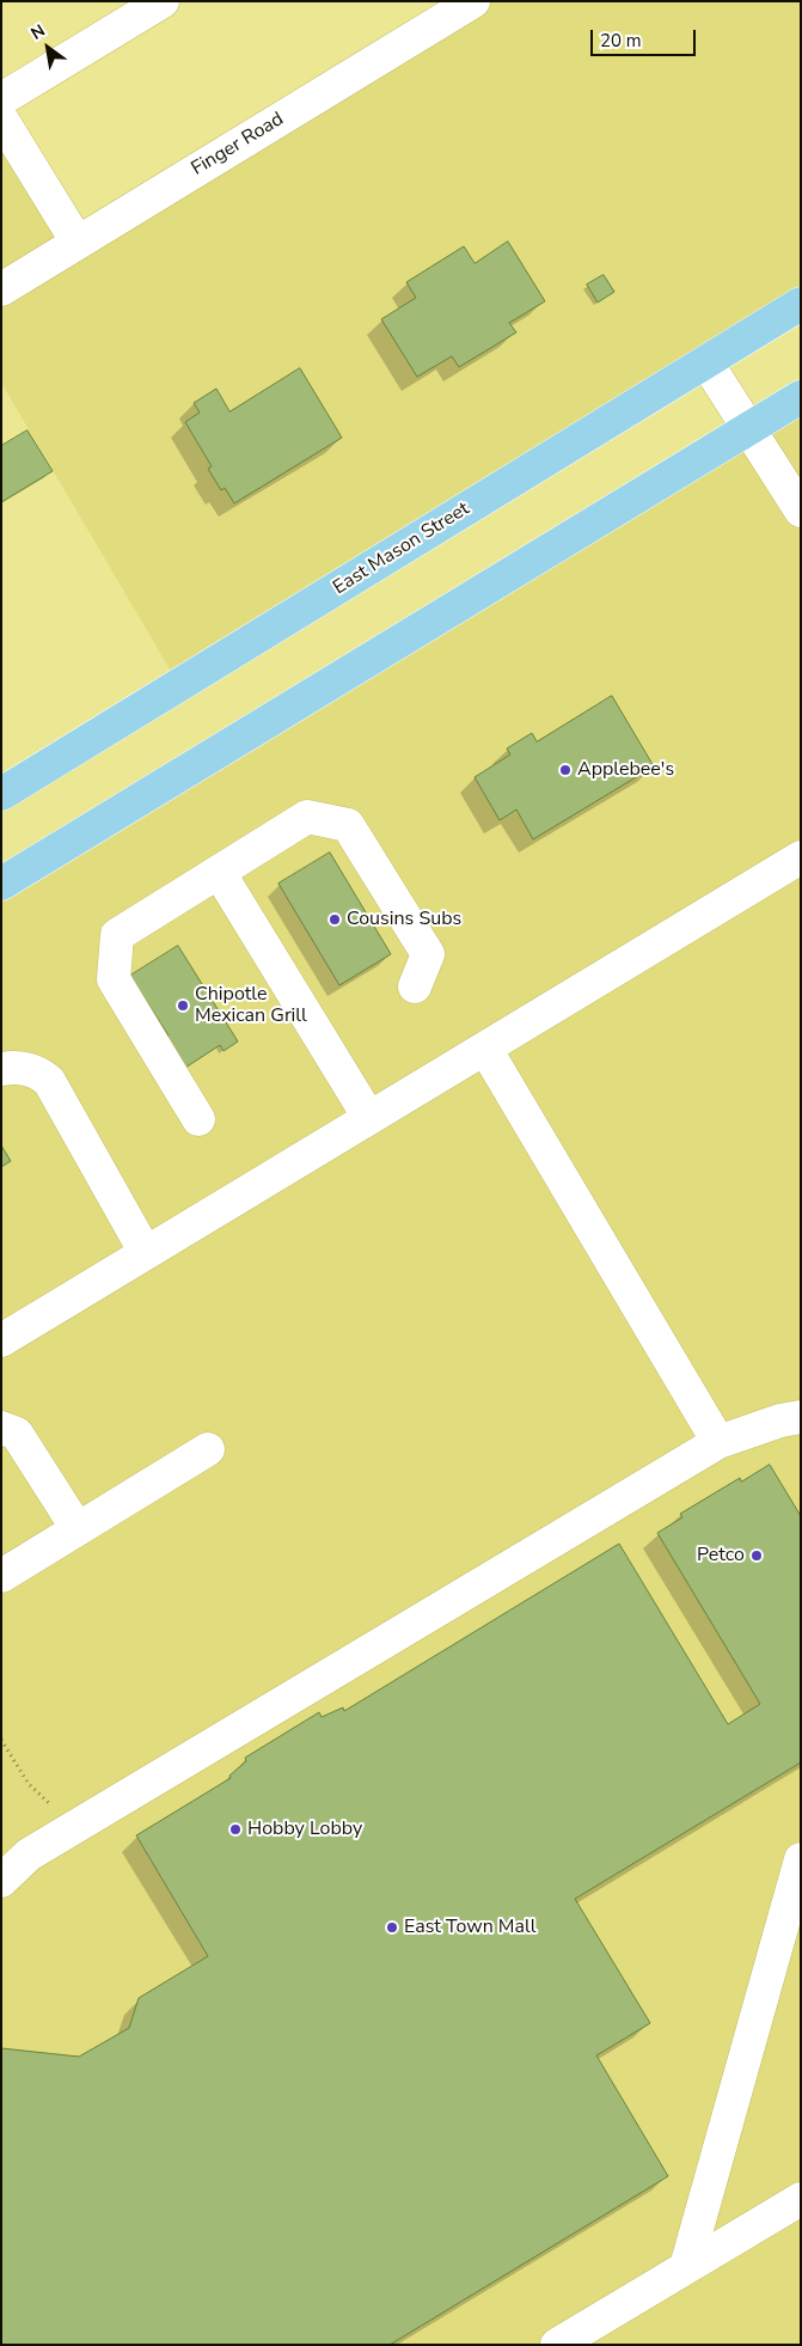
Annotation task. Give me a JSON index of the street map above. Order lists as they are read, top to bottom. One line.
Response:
{"streets":{"main road":["East Mason Street"],"street":["Finger Road"]},"places":["Applebee's","Cousins Subs","Chipotle Mexican Grill","Petco","Hobby Lobby","East Town Mall"],"scale_bar":"20 m","north":"top left"}
